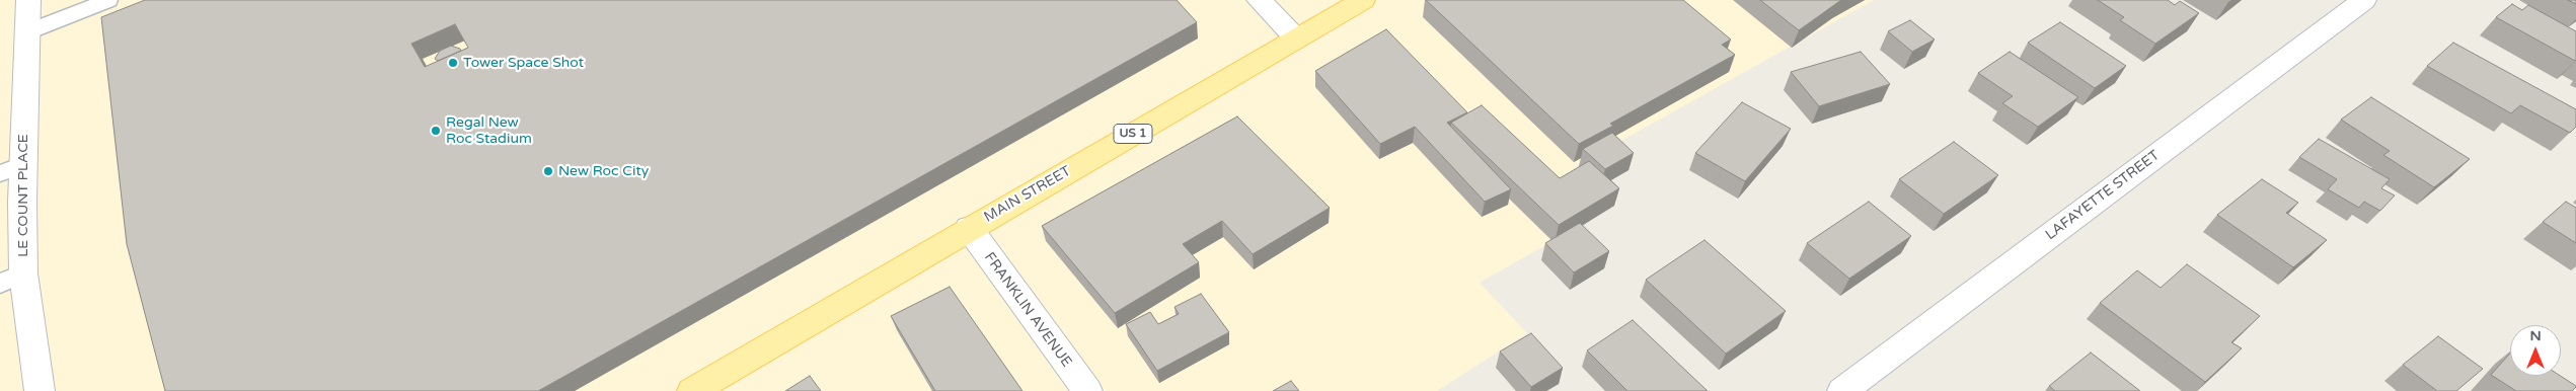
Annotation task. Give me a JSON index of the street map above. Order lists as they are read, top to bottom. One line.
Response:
{"streets":{"main road":["US 1","MAIN STREET"],"street":["LE COUNT PLACE","LAFAYETTE STREET","FRANKLIN AVENUE"]},"crossings":[["MAIN STREET","FRANKLIN AVENUE"]],"places":["Tower Space Shot","Regal New Roc Stadium","New Roc City"],"north":"top"}
